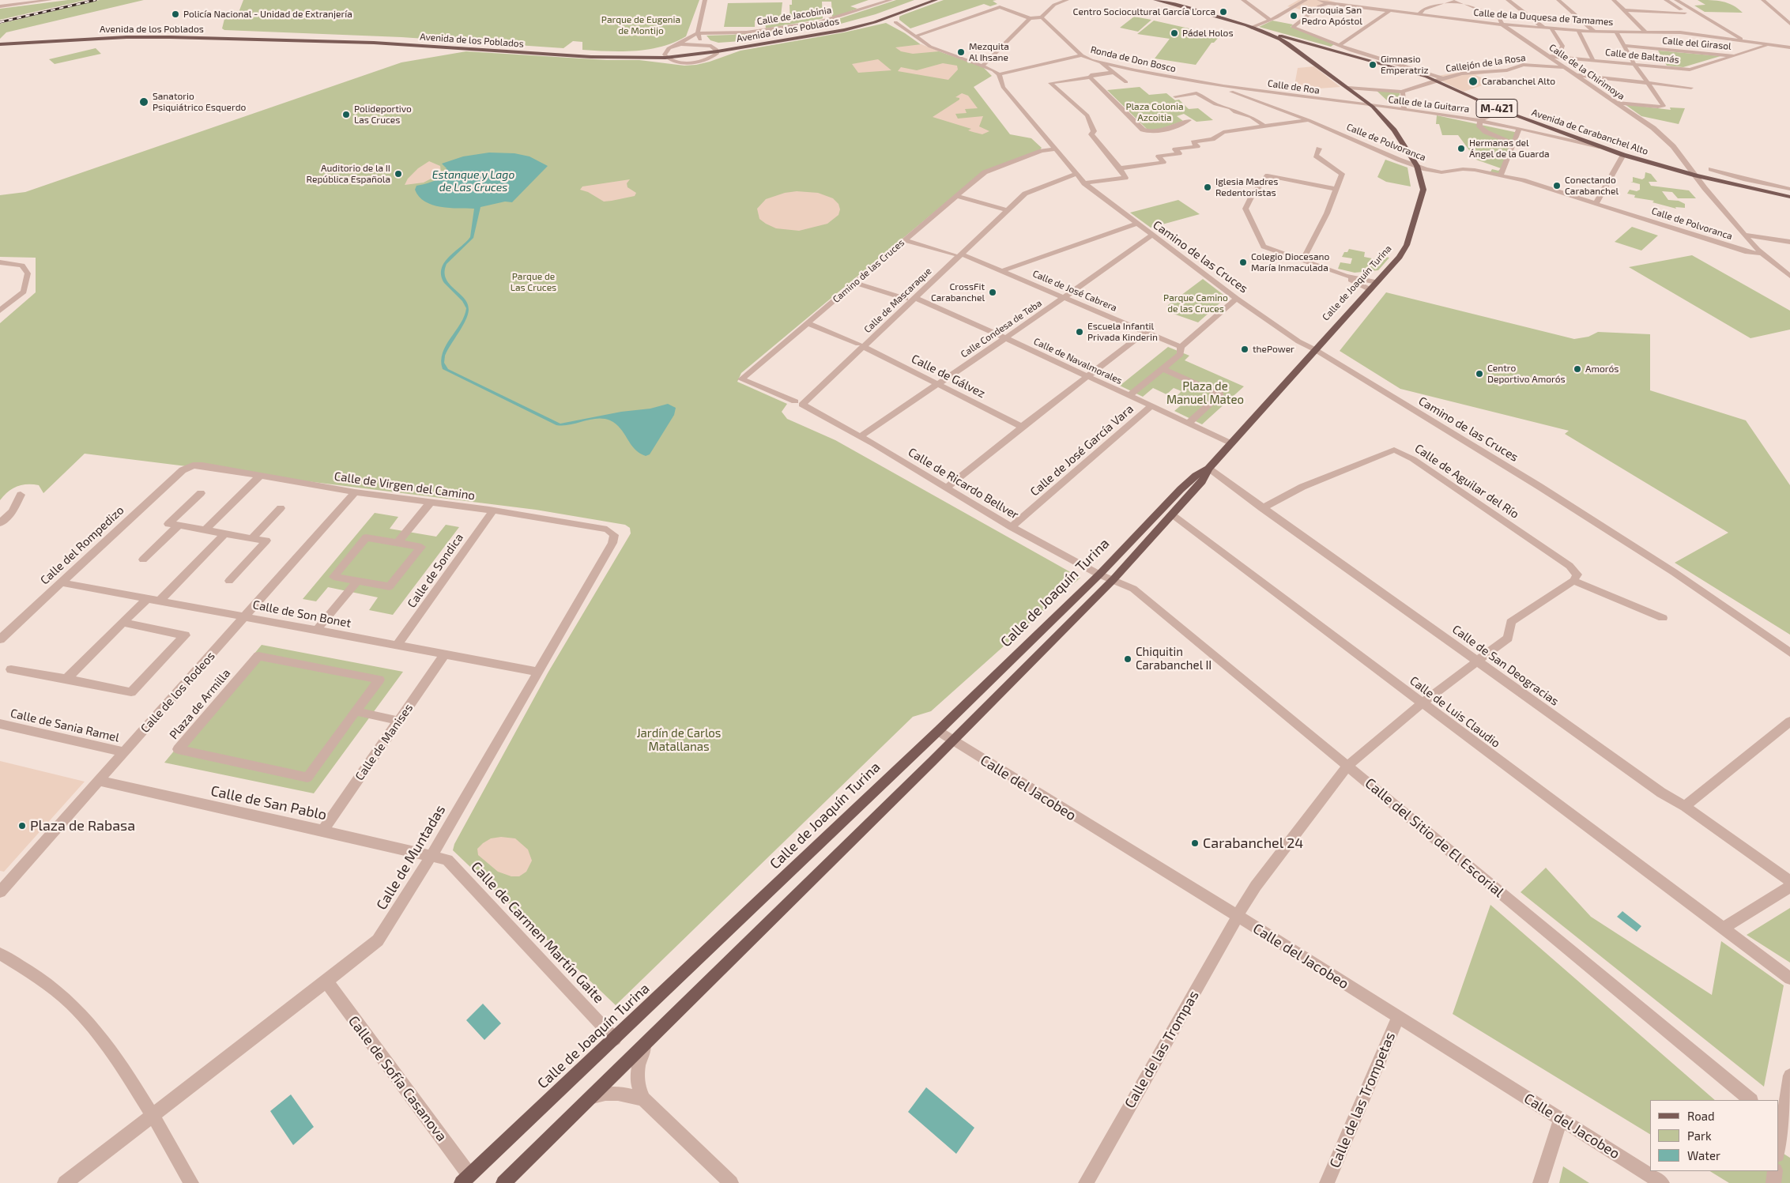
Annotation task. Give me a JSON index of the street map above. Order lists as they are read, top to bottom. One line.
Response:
{"streets":{"main road":["Avenida de los Poblados","M-421","Avenida de Carabanchel Alto","Calle de Joaquín Turina"],"street":["Calle de Jacobinia","Calle de la Duquesa de Tamames","Calle del Girasol","Calle de Baltanás","Ronda de Don Bosco","Callejón de la Rosa","Calle de la Chirimoya","Calle de Roa","Calle de la Guitarra","Calle de Polvoranca","Camino de las Cruces","Calle de José Cabrera","Calle de Mascaraque","Calle Condesa de Teba","Calle de Navalmorales","Calle de Gálvez","Calle de José García Vara","Calle de Aguilar del Río","Calle de Ricardo Bellver","Calle de Virgen del Camino","Calle del Rompedizo","Calle de Sondica","Calle de Son Bonet","Calle de San Deogracias","Calle de los Rodeos","Plaza de Armilla","Calle de Luis Claudio","Calle de Sania Ramel","Calle de Manises","Calle del Jacobeo","Calle de San Pablo","Calle del Sitio de El Escorial","Calle de Muntadas","Calle de Carmen Martín Gaite","Calle de las Trompas","Calle de Sofía Casanova","Calle de las Trompetas"]},"crossings":[["Calle de la Duquesa de Tamames","Calle del Girasol"],["Calle de la Duquesa de Tamames","Calle de la Chirimoya"],["Calle del Girasol","Calle de Baltanás"],["Calle de Baltanás","Calle de la Chirimoya"],["Ronda de Don Bosco","Calle de Roa"],["Ronda de Don Bosco","Calle de Polvoranca"],["Callejón de la Rosa","Calle de la Chirimoya"],["Callejón de la Rosa","Calle de la Guitarra"],["Callejón de la Rosa","Avenida de Carabanchel Alto"],["Calle de la Chirimoya","Avenida de Carabanchel Alto"],["Calle de la Chirimoya","Calle de Polvoranca"],["Calle de Roa","Calle de la Guitarra"],["Calle de Roa","Calle de Polvoranca"],["Calle de Roa","Calle de Joaquín Turina"],["Calle de la Guitarra","Avenida de Carabanchel Alto"],["Calle de la Guitarra","Calle de Joaquín Turina"],["M-421","Avenida de Carabanchel Alto"],["M-421","Calle de Joaquín Turina"],["Avenida de Carabanchel Alto","Calle de Joaquín Turina"],["Calle de Polvoranca","Calle de Joaquín Turina"],["Camino de las Cruces","Calle de Joaquín Turina"],["Camino de las Cruces","Calle de Mascaraque"],["Camino de las Cruces","Calle Condesa de Teba"],["Camino de las Cruces","Calle de Ricardo Bellver"],["Calle de Joaquín Turina","Calle de Navalmorales"],["Calle de Joaquín Turina","Calle de Ricardo Bellver"],["Calle de Joaquín Turina","Calle de San Deogracias"],["Calle de Joaquín Turina","Calle de Luis Claudio"],["Calle de Joaquín Turina","Calle del Jacobeo"],["Calle de Joaquín Turina","Calle del Sitio de El Escorial"],["Calle de Joaquín Turina","Calle de Carmen Martín Gaite"],["Calle de Joaquín Turina","Calle de Sofía Casanova"],["Calle de José Cabrera","Calle de Mascaraque"],["Calle de José Cabrera","Calle Condesa de Teba"],["Calle de Mascaraque","Calle de Navalmorales"],["Calle de Mascaraque","Calle de Gálvez"],["Calle de Mascaraque","Calle de Ricardo Bellver"],["Calle Condesa de Teba","Calle de Navalmorales"],["Calle Condesa de Teba","Calle de Gálvez"],["Calle Condesa de Teba","Calle de Ricardo Bellver"],["Calle de Navalmorales","Calle de José García Vara"],["Calle de José García Vara","Calle de Ricardo Bellver"],["Calle de Aguilar del Río","Calle de San Deogracias"],["Calle de Ricardo Bellver","Calle del Sitio de El Escorial"],["Calle de Virgen del Camino","Calle del Rompedizo"],["Calle de Virgen del Camino","Calle de Sondica"],["Calle de Virgen del Camino","Calle de los Rodeos"],["Calle de Virgen del Camino","Calle de Muntadas"],["Calle del Rompedizo","Calle de Son Bonet"],["Calle de Sondica","Calle de Son Bonet"],["Calle de Son Bonet","Calle de los Rodeos"],["Calle de Son Bonet","Calle de Manises"],["Calle de Son Bonet","Calle de Muntadas"],["Calle de los Rodeos","Calle de Sania Ramel"],["Calle de los Rodeos","Calle de San Pablo"],["Calle de Manises","Calle de San Pablo"],["Calle del Jacobeo","Calle de las Trompas"],["Calle del Jacobeo","Calle de las Trompetas"],["Calle de San Pablo","Calle de Muntadas"],["Calle de San Pablo","Calle de Carmen Martín Gaite"],["Calle del Sitio de El Escorial","Calle de las Trompas"],["Calle de Muntadas","Calle de Carmen Martín Gaite"],["Calle de Muntadas","Calle de Sofía Casanova"]],"water":["Estanque y Lago de Las Cruces"],"parks":["Parque de Eugenia de Montijo","Plaza Colonia Azcoitia","Parque de Las Cruces","Parque Camino de las Cruces","Plaza de Manuel Mateo","Jardín de Carlos Matallanas"],"places":["Centro Sociocultural García Lorca","Policía Nacional - Unidad de Extranjería","Parroquia San Pedro Apóstol","Pádel Holos","Mezquita Al Ihsane","Gimnasio Emperatriz","Carabanchel Alto","Sanatorio Psiquiátrico Esquerdo","Polideportivo Las Cruces","Hermanas del Ángel de la Guarda","Auditorio de la II República Española","Conectando Carabanchel","Iglesia Madres Redentoristas","Colegio Diocesano María Inmaculada","CrossFit Carabanchel","Escuela Infantil Privada Kinderin","thePower","Amorós","Centro Deportivo Amorós","Chiquitin Carabanchel II","Plaza de Rabasa","Carabanchel 24"],"legend":["Road","Park","Water"]}
